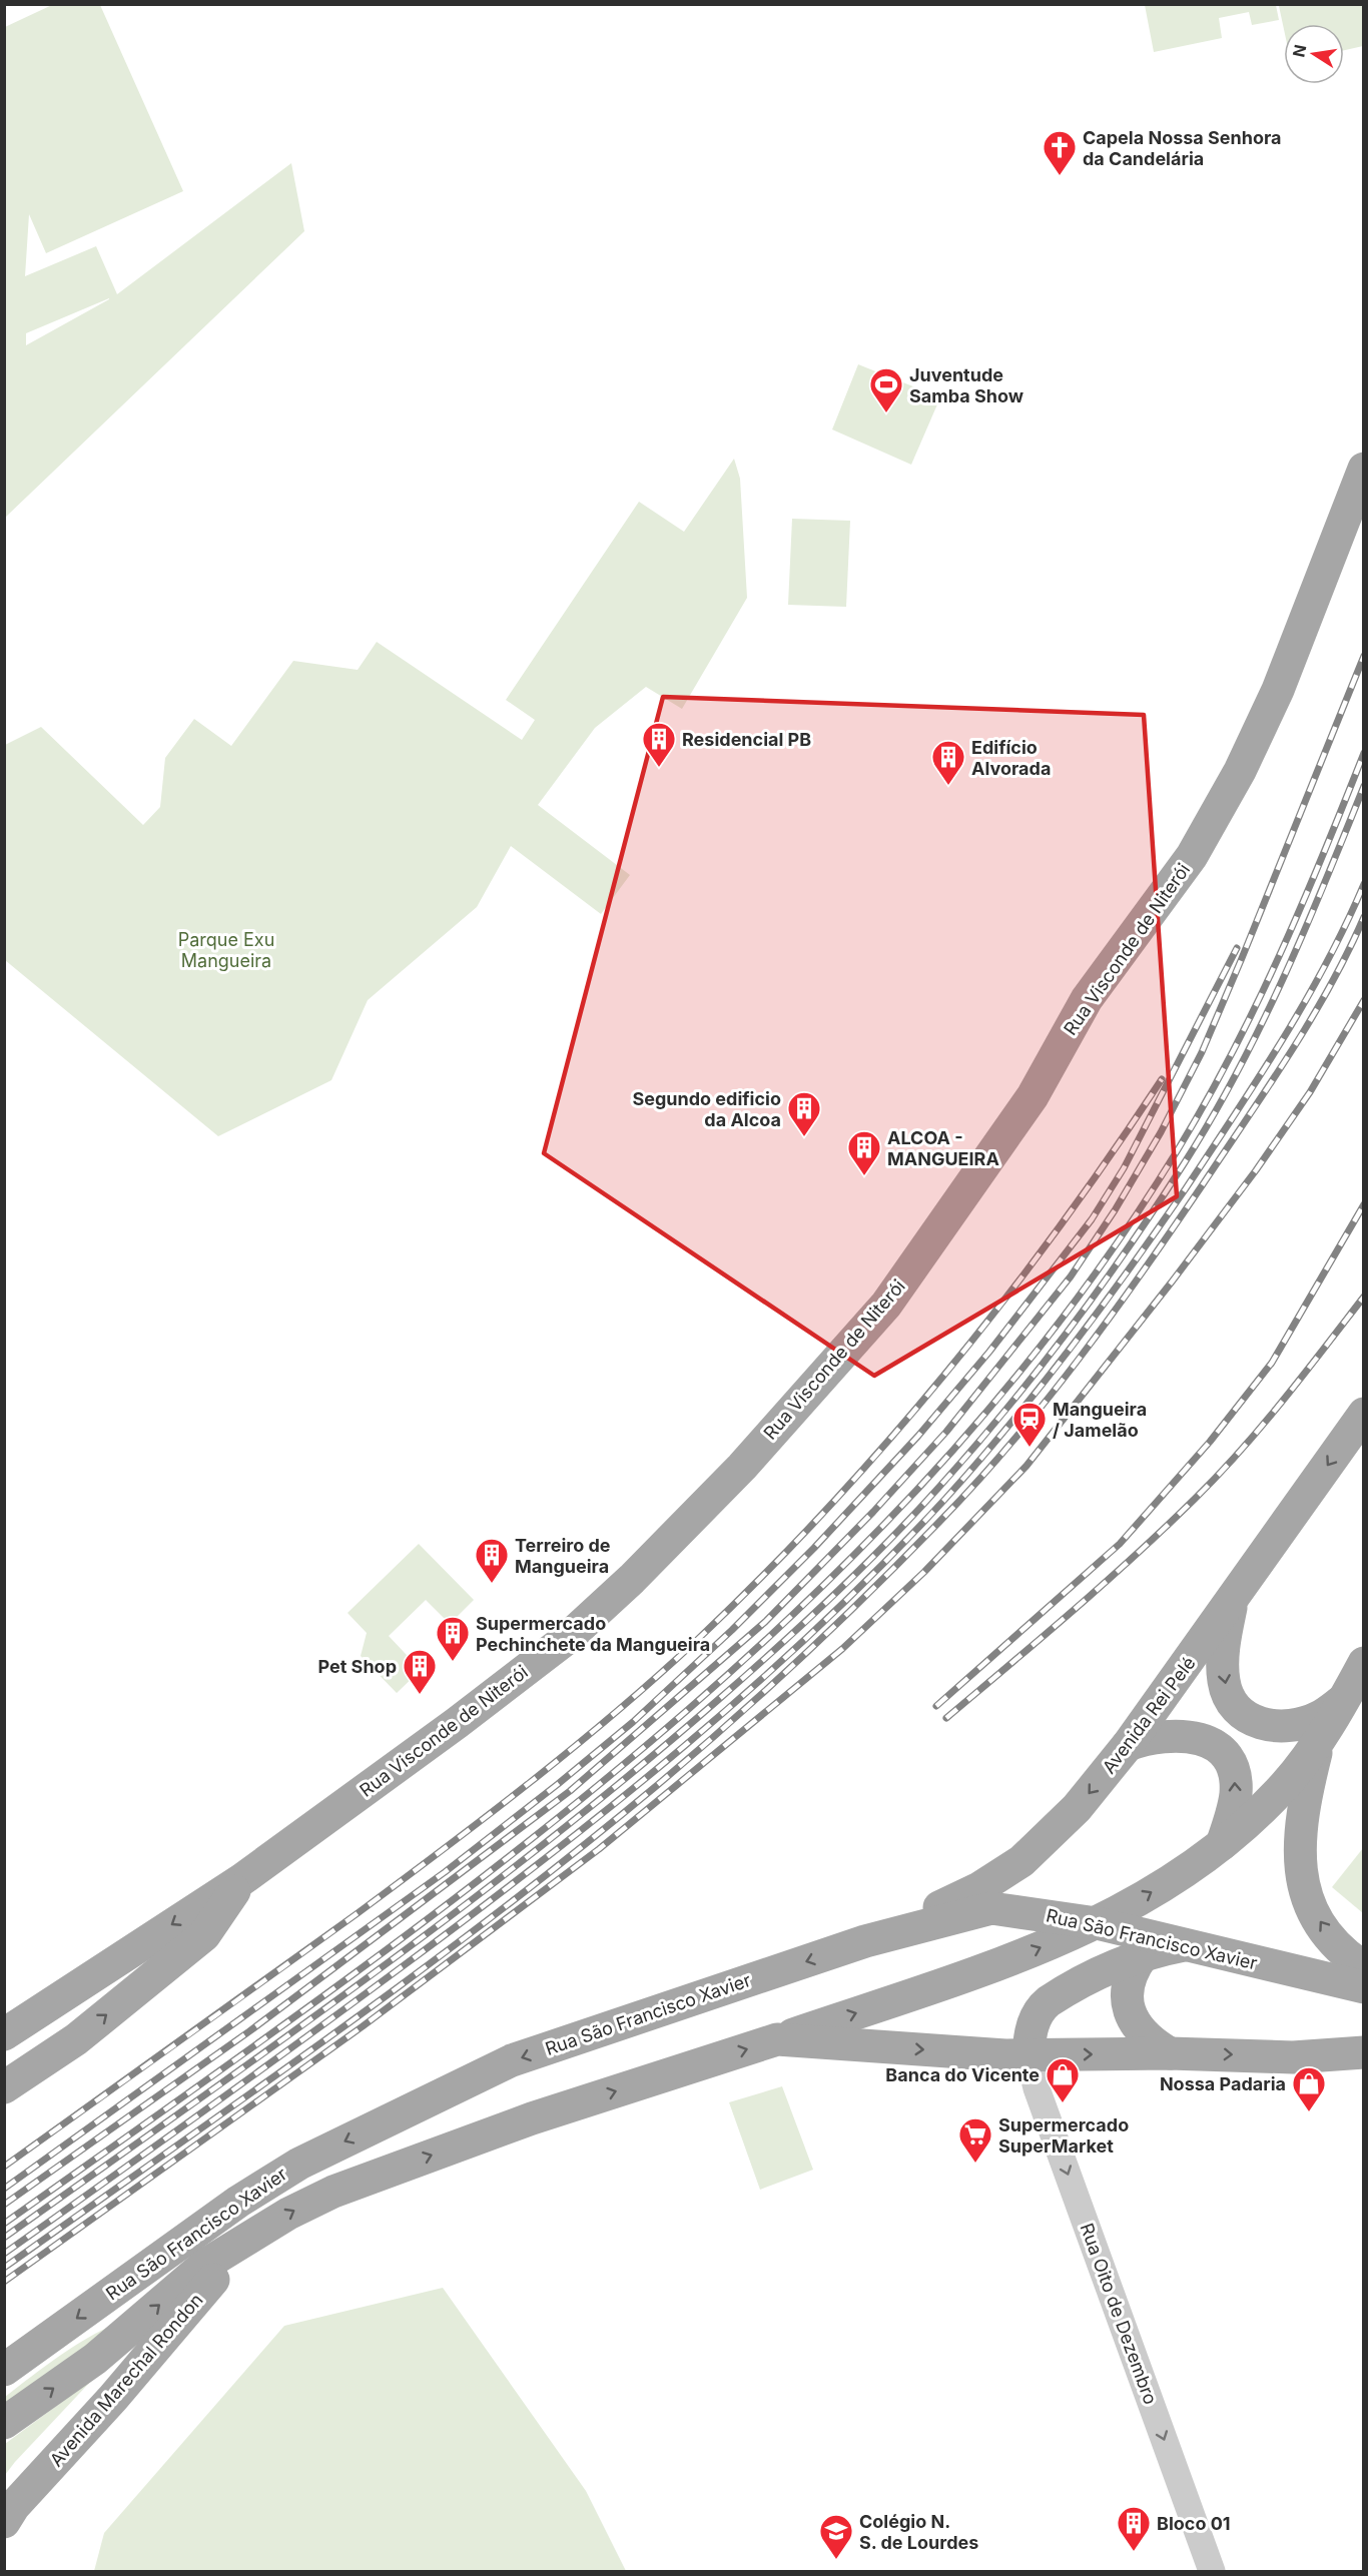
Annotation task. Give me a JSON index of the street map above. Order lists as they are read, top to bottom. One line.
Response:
{"streets":{"main road":["Rua Visconde de Niterói","Avenida Rei Pelé","Rua São Francisco Xavier","Avenida Marechal Rondon"],"street":["Rua Oito de Dezembro"]},"crossings":[["Avenida Rei Pelé","Rua São Francisco Xavier"],["Rua São Francisco Xavier","Rua Oito de Dezembro"],["Rua São Francisco Xavier","Avenida Marechal Rondon"]],"one_way":["Rua Oito de Dezembro"],"parks":["Parque Exu Mangueira"],"places":{"church":["Capela Nossa Senhora da Candelária"],"sports":["Juventude Samba Show"],"building":["Residencial PB","Edifício Alvorada","Segundo edificio da Alcoa","ALCOA - MANGUEIRA","Terreiro de Mangueira","Supermercado Pechinchete da Mangueira","Pet Shop","Bloco 01"],"station":["Mangueira / Jamelão"],"shop":["Banca do Vicente","Nossa Padaria"],"supermarket":["Supermercado SuperMarket"],"school or university":["Colégio N. S. de Lourdes"]},"north":"left"}
